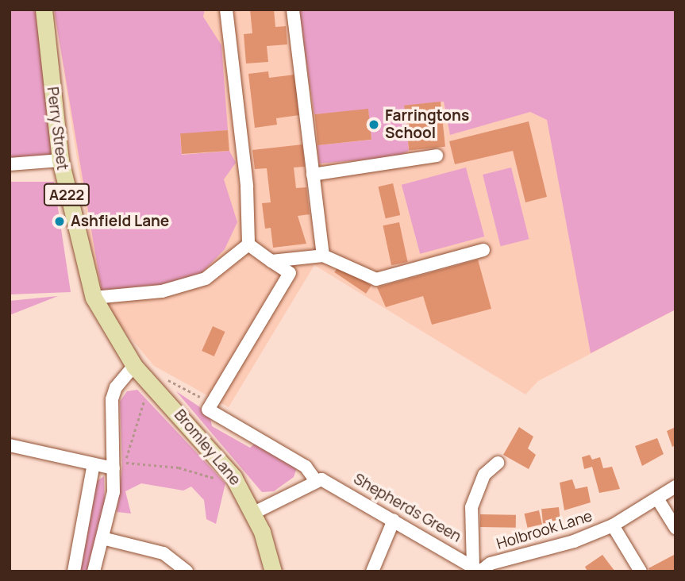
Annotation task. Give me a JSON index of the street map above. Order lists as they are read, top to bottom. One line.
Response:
{"streets":{"main road":["Perry Street","A222","Bromley Lane"],"street":["Shepherds Green","Holbrook Lane"]},"crossings":[["Perry Street","Bromley Lane"],["Shepherds Green","Holbrook Lane"]],"places":["Farringtons School","Ashfield Lane"]}
